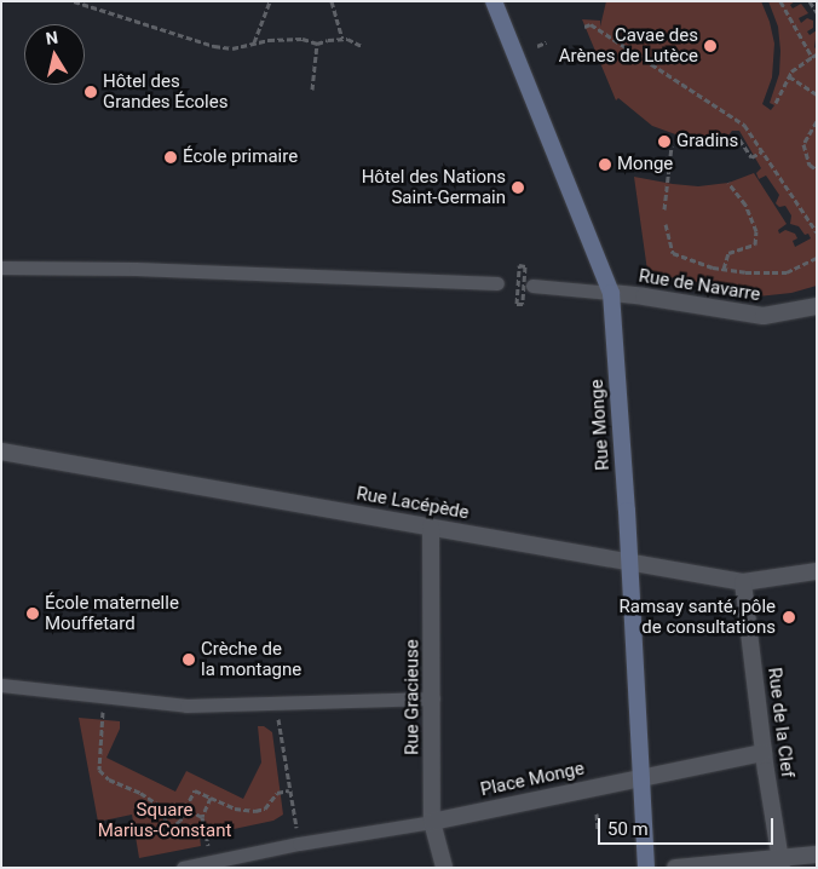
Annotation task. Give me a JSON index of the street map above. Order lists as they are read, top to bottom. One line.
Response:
{"streets":{"main road":["Rue Monge"],"street":["Rue de Navarre","Rue Lacépède","Rue Gracieuse","Rue de la Clef","Place Monge"]},"crossings":[["Rue de Navarre","Rue Monge"],["Rue Monge","Rue Lacépède"],["Rue Monge","Place Monge"],["Rue Lacépède","Rue Gracieuse"],["Rue Lacépède","Rue de la Clef"],["Rue Gracieuse","Place Monge"],["Rue de la Clef","Place Monge"]],"parks":["Square Marius-Constant"],"places":["Cavae des Arènes de Lutèce","Hôtel des Grandes Écoles","Gradins","École primaire","Monge","Hôtel des Nations Saint-Germain","École maternelle Mouffetard","Ramsay santé, pôle de consultations","Crèche de la montagne"],"scale_bar":"50 m","north":"top"}
